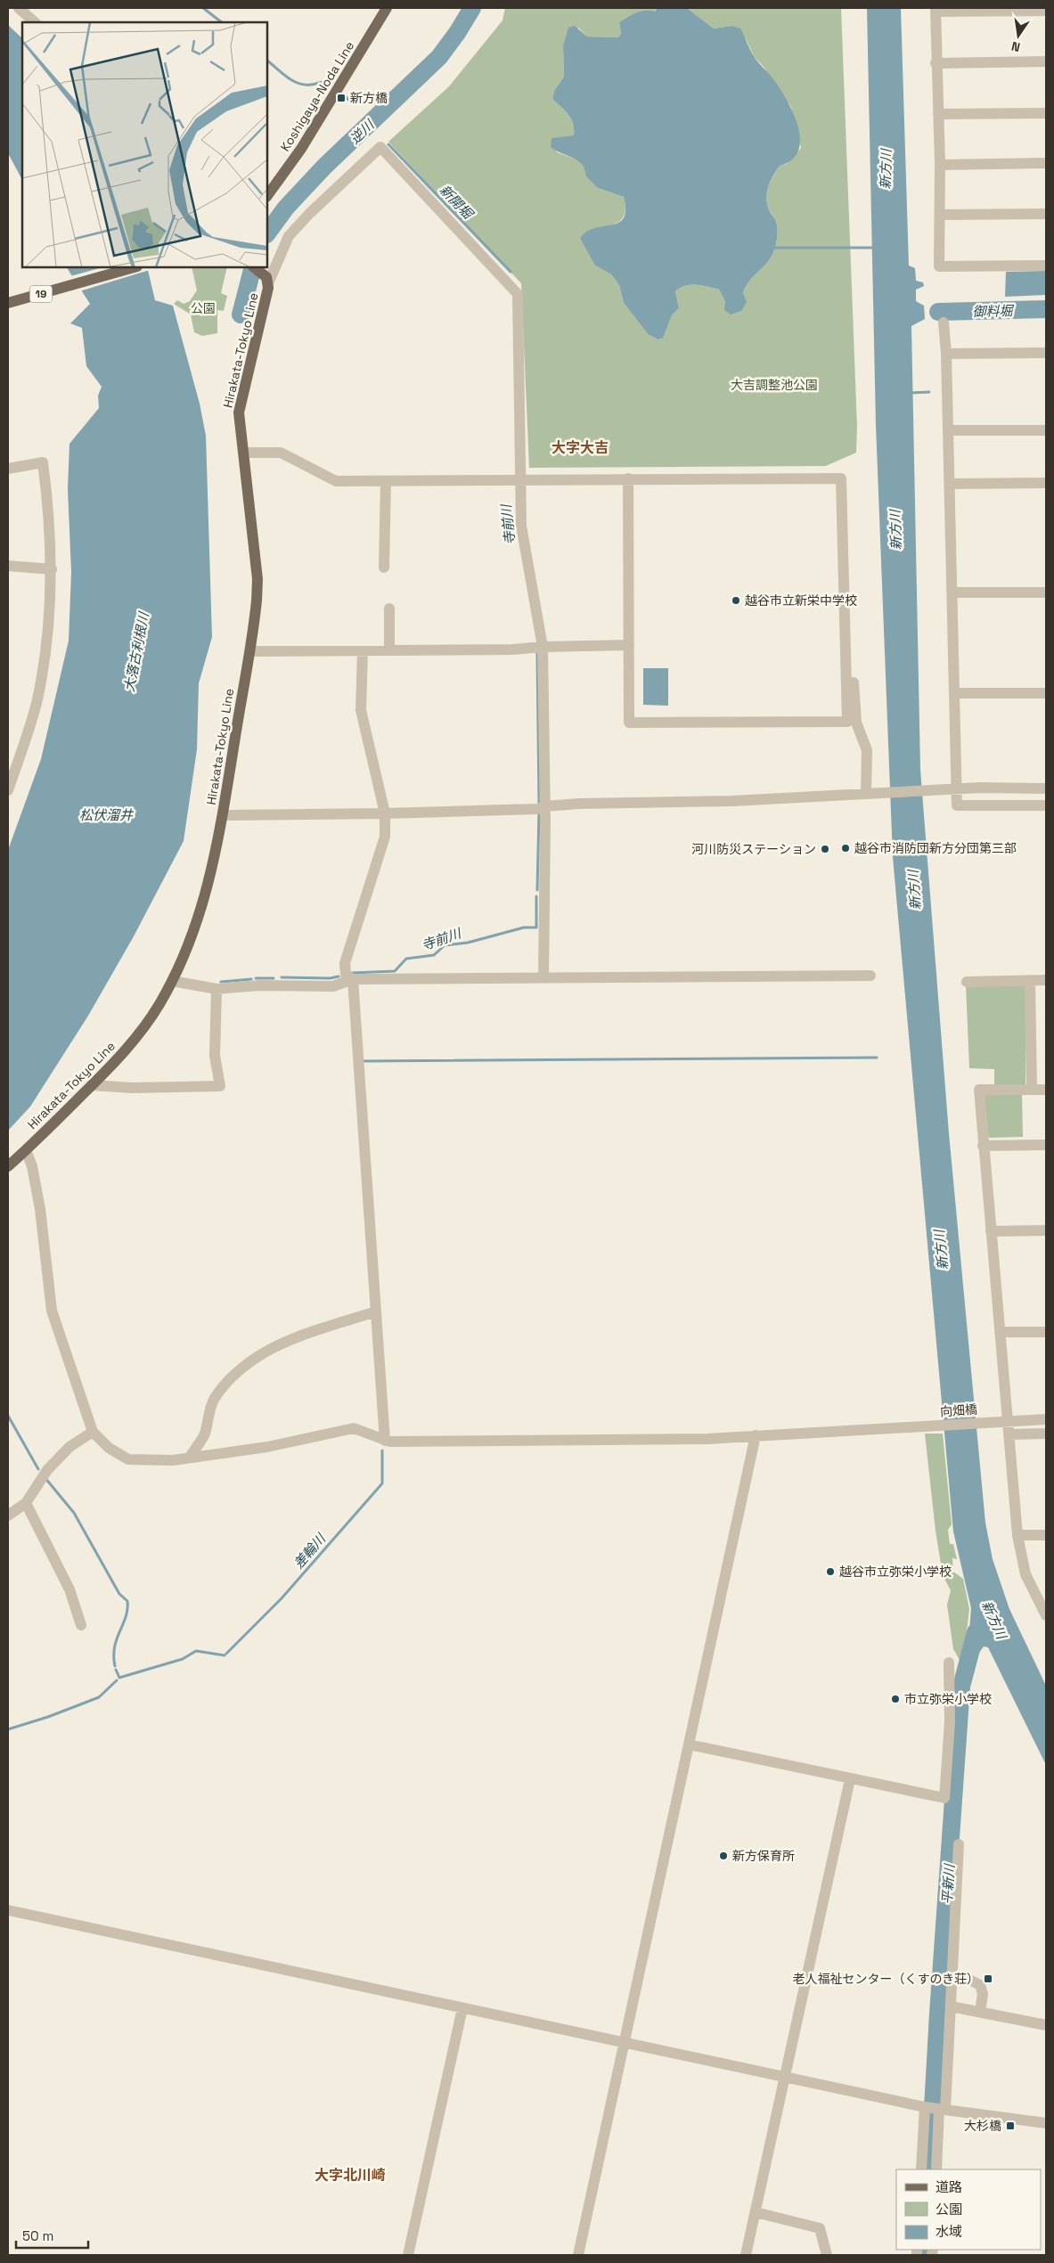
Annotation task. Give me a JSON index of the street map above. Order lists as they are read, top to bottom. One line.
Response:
{"streets":{"main road":["Koshigaya-Noda Line","19","Hirakata-Tokyo Line"],"street":["向畑橋"]},"districts":["大字大吉","大字北川崎"],"water":["逆川","新方川","新開堀","御料堀","寺前川","大落古利根川","松伏溜井","差輪川","平新川"],"parks":["公園","大吉調整池公園"],"places":{"transit":["新方橋","老人福祉センター（くすのき荘）","大杉橋"],"other":["越谷市立新栄中学校","越谷市消防団新方分団第三部","河川防災ステーション","越谷市立弥栄小学校","市立弥栄小学校","新方保育所"]},"legend":["道路","公園","水域"],"scale_bar":"50 m","north":"bottom"}
